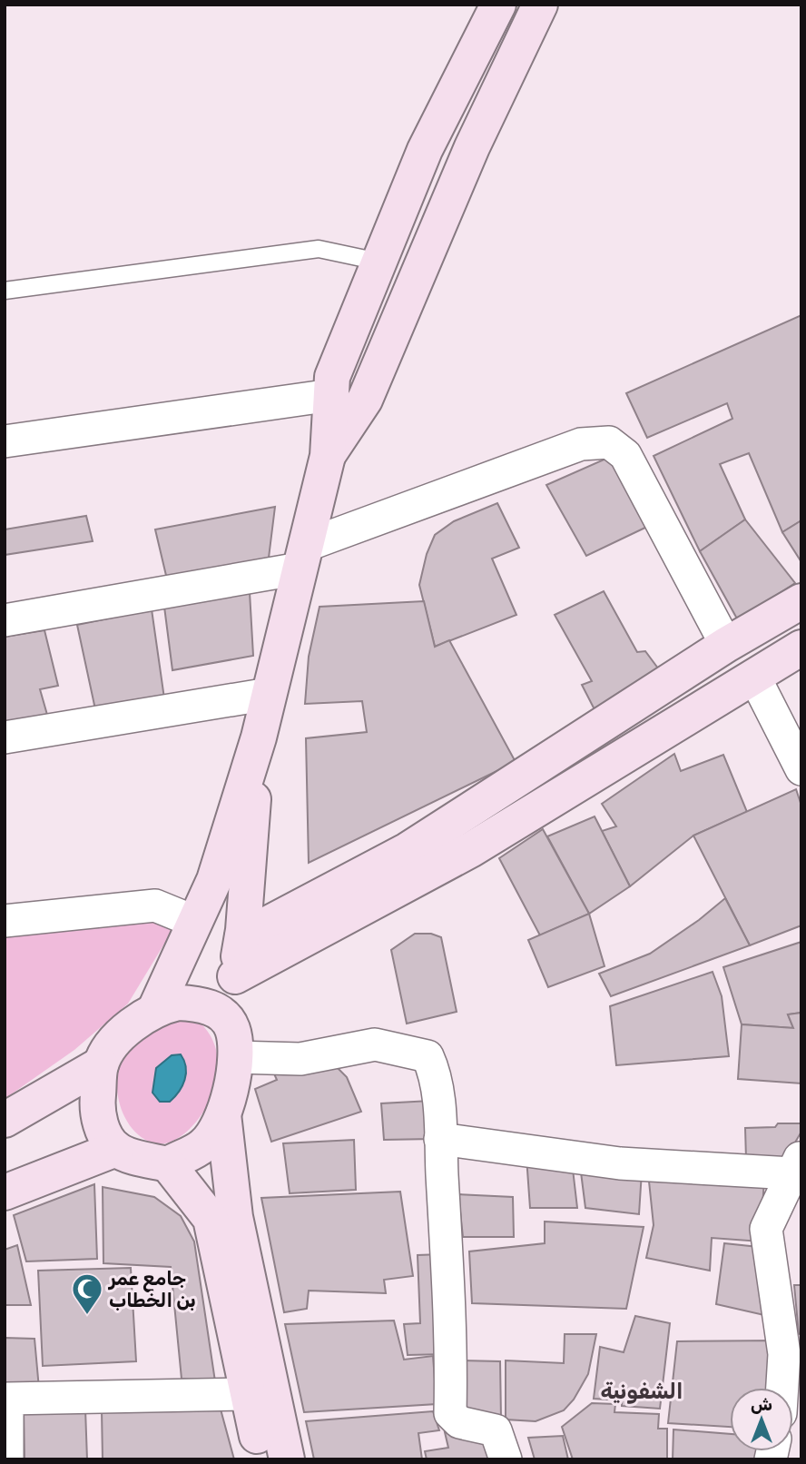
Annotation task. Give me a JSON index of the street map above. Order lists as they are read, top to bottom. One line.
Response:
{"districts":["الشفونية"],"places":{"mosque":["جامع عمر بن الخطاب"]},"north":"top"}
